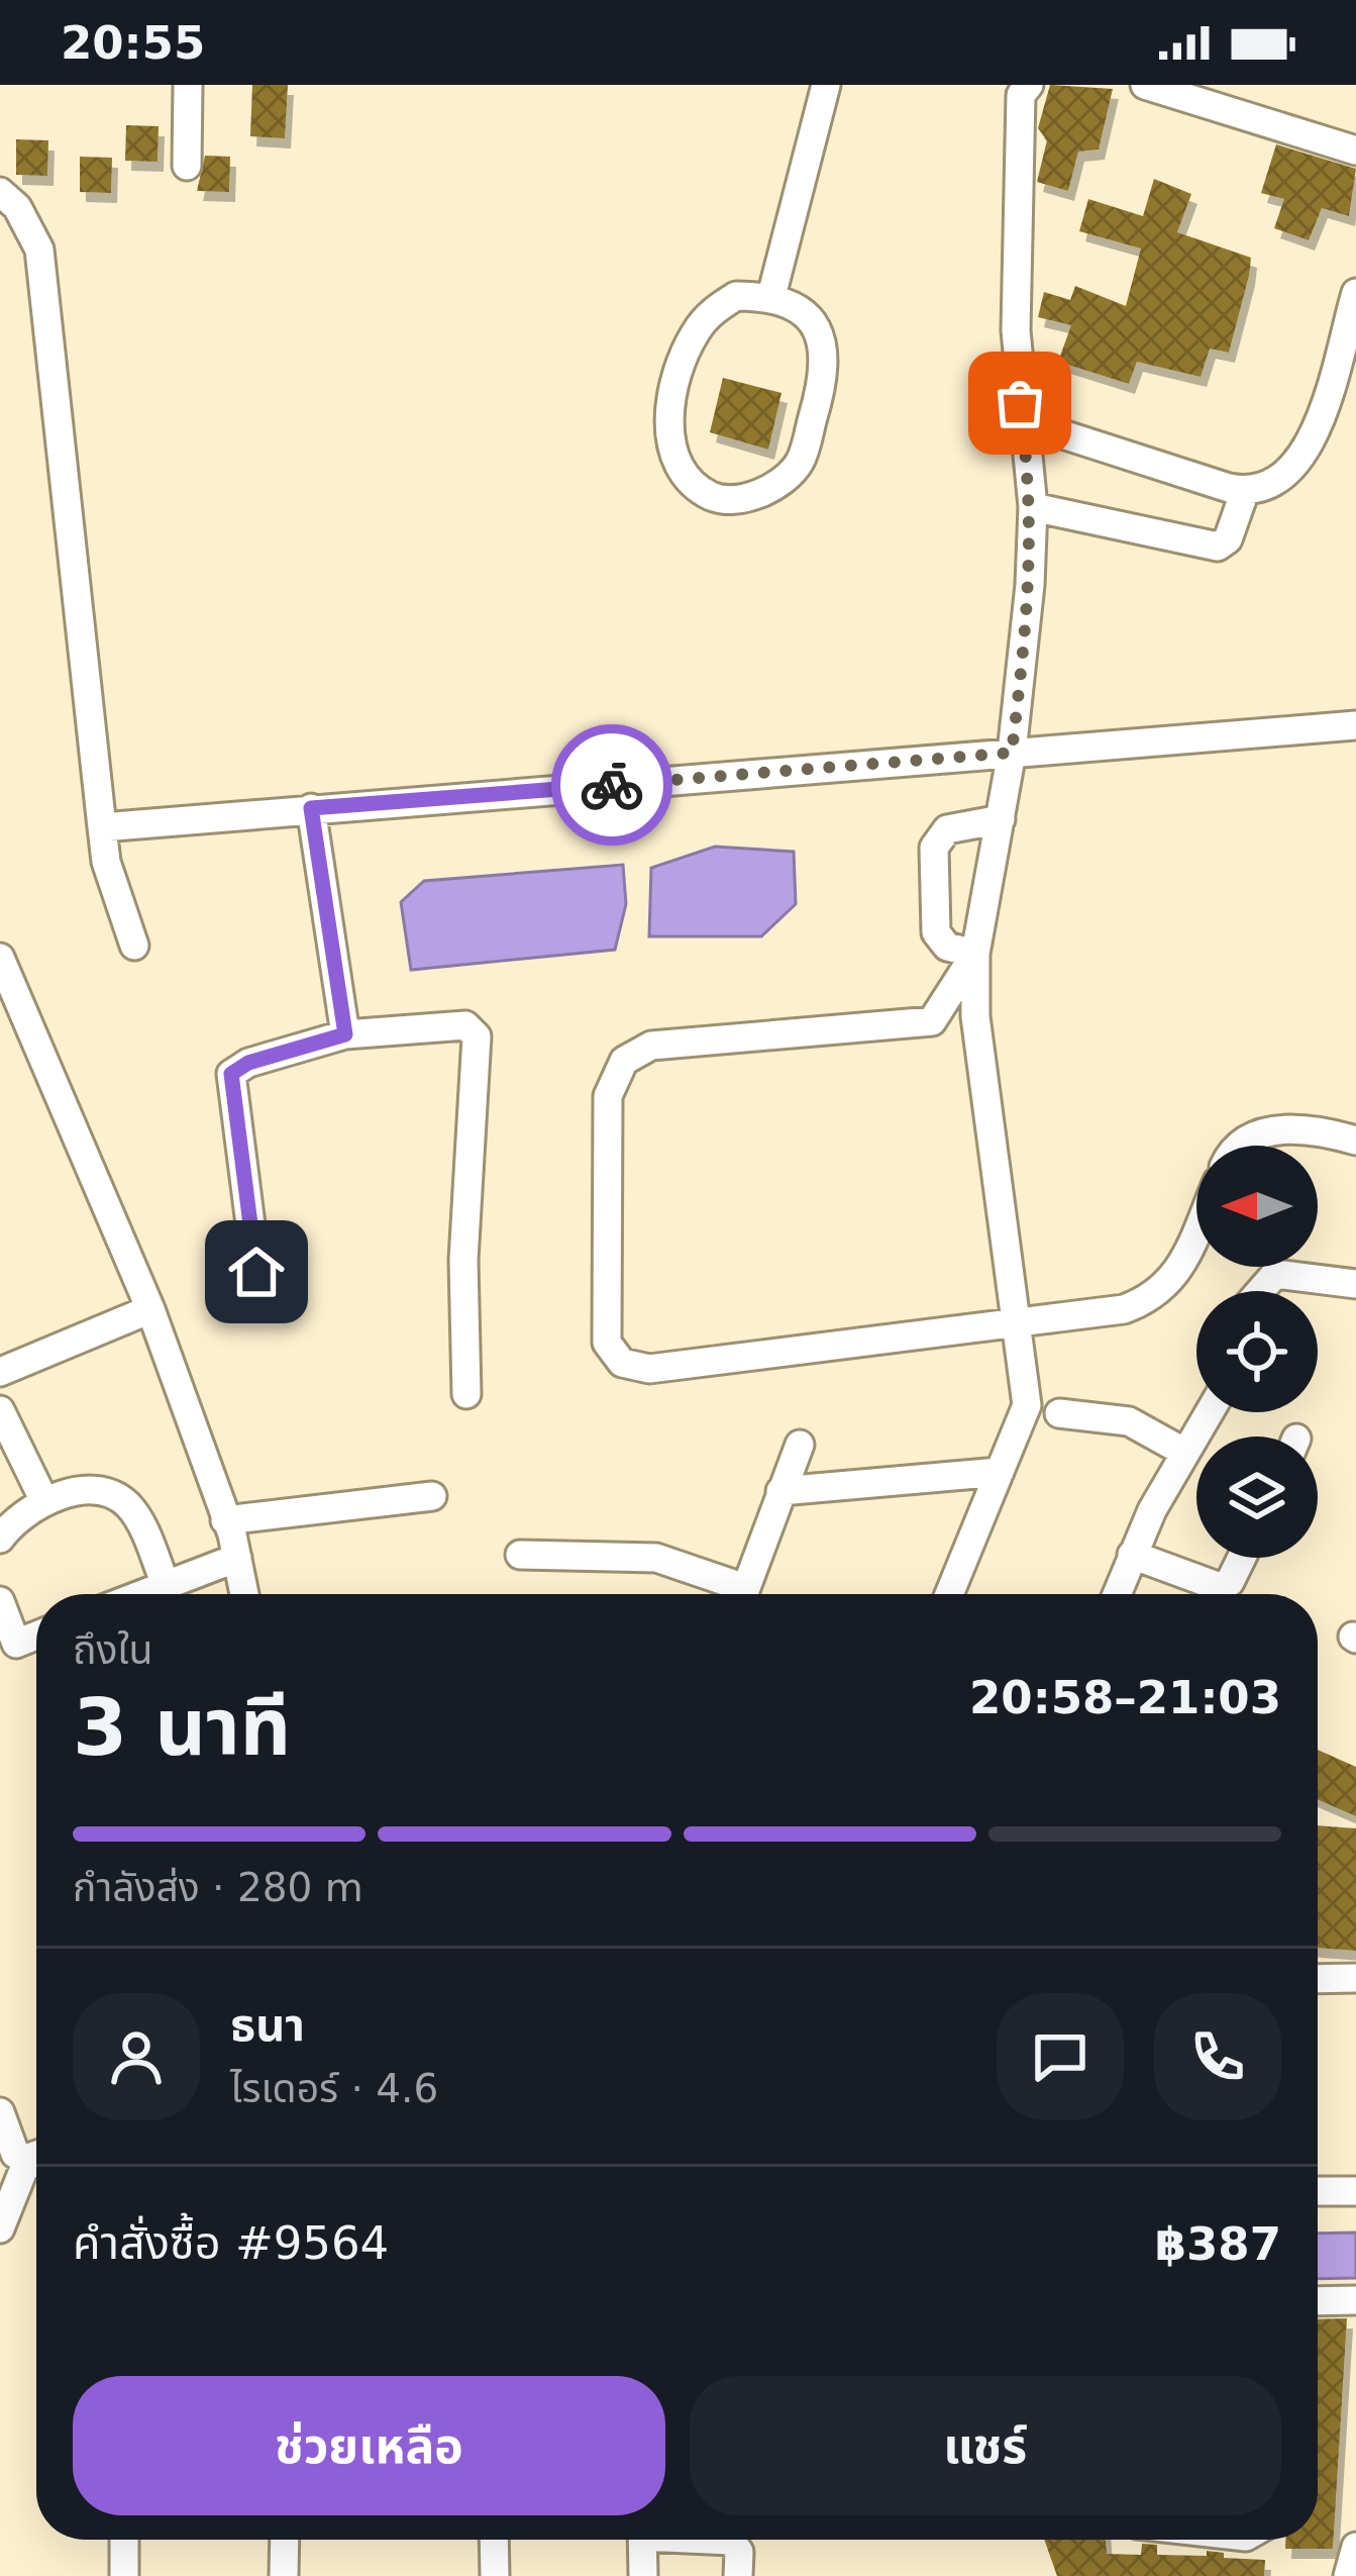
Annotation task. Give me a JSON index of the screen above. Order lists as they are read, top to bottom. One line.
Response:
{"north":"left","page":{"status":"20:55","heading":["3 นาที","ถึงใน","20:58–21:03"],"panel":["ธนา","ไรเดอร์ · 4.6","คำสั่งซื้อ #9564","฿387"],"bar":"กำลังส่ง · 280 m","buttons":["ช่วยเหลือ","แชร์"]}}
